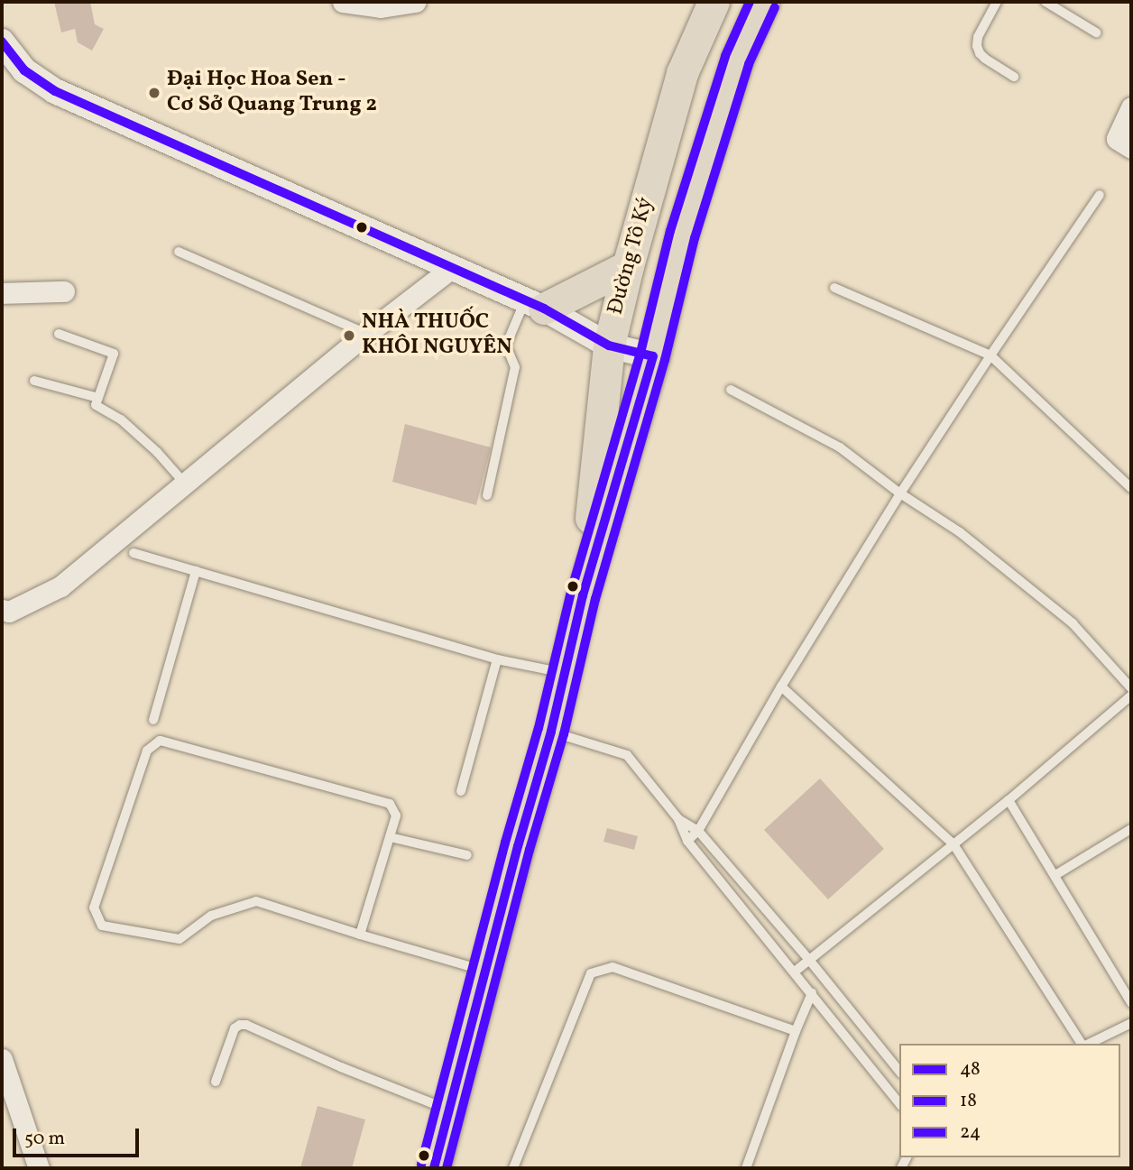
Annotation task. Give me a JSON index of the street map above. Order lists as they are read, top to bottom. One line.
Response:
{"streets":{"main road":["Đường Tô Ký"]},"places":["Đại Học Hoa Sen - Cơ Sở Quang Trung 2","NHÀ THUỐC KHÔI NGUYÊN"],"lines":["transit line 24","transit line 18","transit line 48"],"legend":["48","18","24"],"scale_bar":"50 m"}
